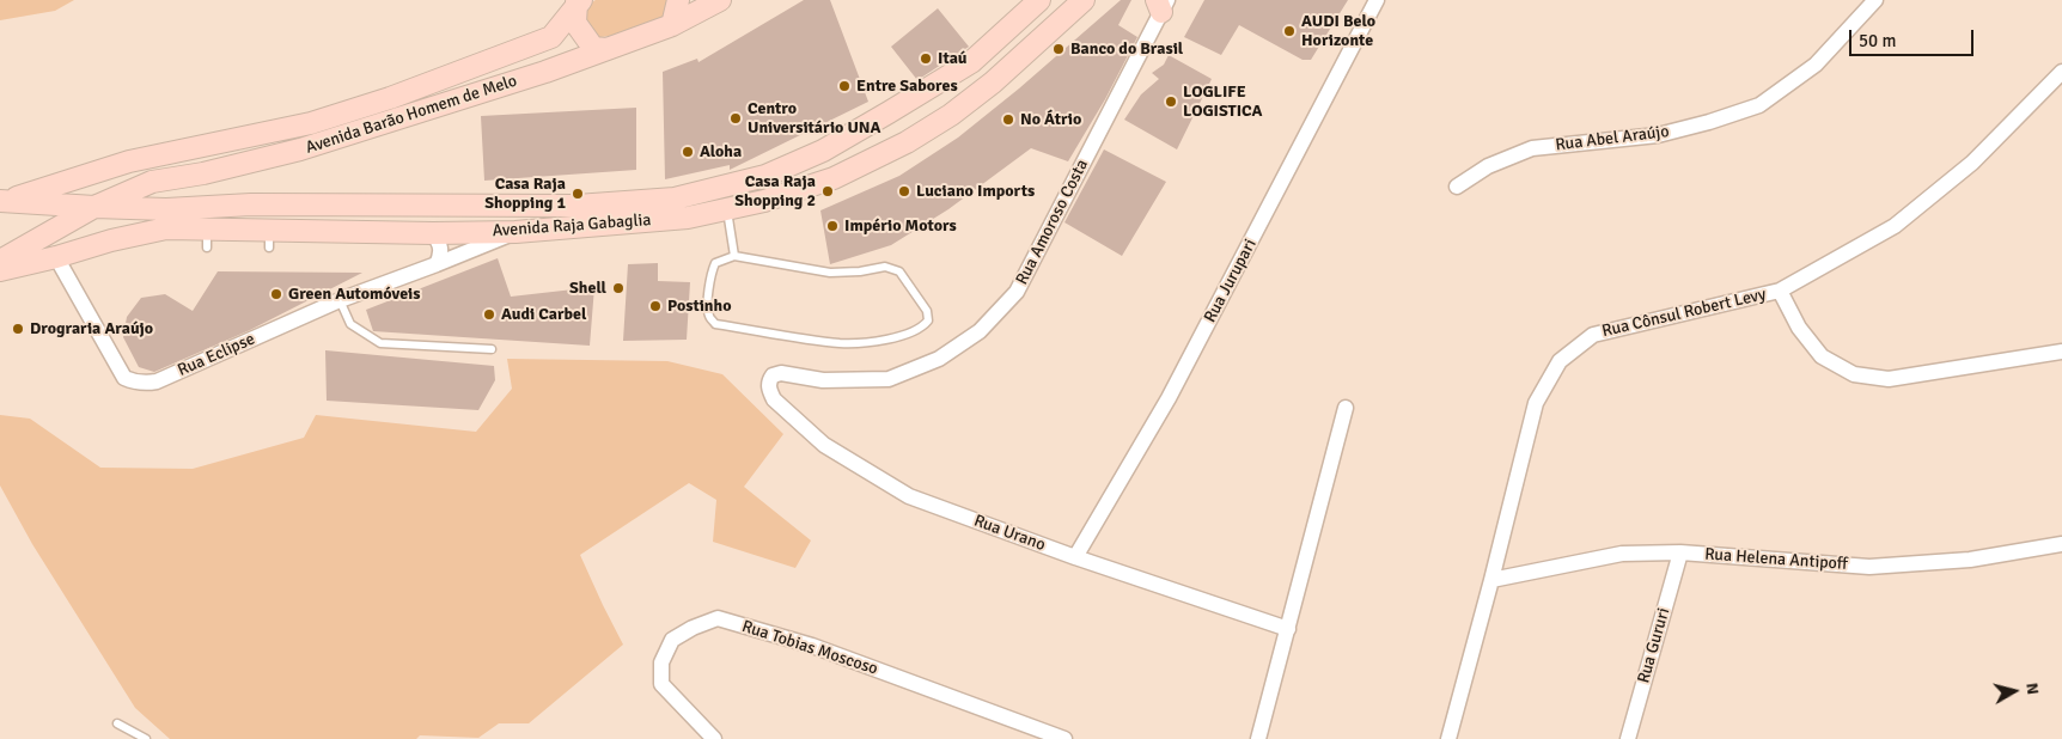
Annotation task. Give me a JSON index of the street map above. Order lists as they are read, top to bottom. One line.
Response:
{"streets":{"main road":["Avenida Barão Homem de Melo","Avenida Raja Gabaglia"],"street":["Rua Abel Araújo","Rua Amoroso Costa","Rua Jurupari","Rua Cônsul Robert Levy","Rua Eclipse","Rua Urano","Rua Helena Antipoff","Rua Gururi","Rua Tobias Moscoso"]},"crossings":[["Avenida Barão Homem de Melo","Avenida Raja Gabaglia"],["Rua Amoroso Costa","Rua Urano"],["Avenida Raja Gabaglia","Rua Eclipse"],["Rua Jurupari","Rua Urano"],["Rua Cônsul Robert Levy","Rua Helena Antipoff"],["Rua Helena Antipoff","Rua Gururi"]],"places":["AUDI Belo Horizonte","Banco do Brasil","Itaú","Entre Sabores","LOGLIFE LOGISTICA","Centro Universitário UNA","No Átrio","Aloha","Casa Raja Shopping 2","Luciano Imports","Casa Raja Shopping 1","Império Motors","Shell","Green Automóveis","Postinho","Audi Carbel","Drograria Araújo"],"scale_bar":"50 m","north":"right"}
